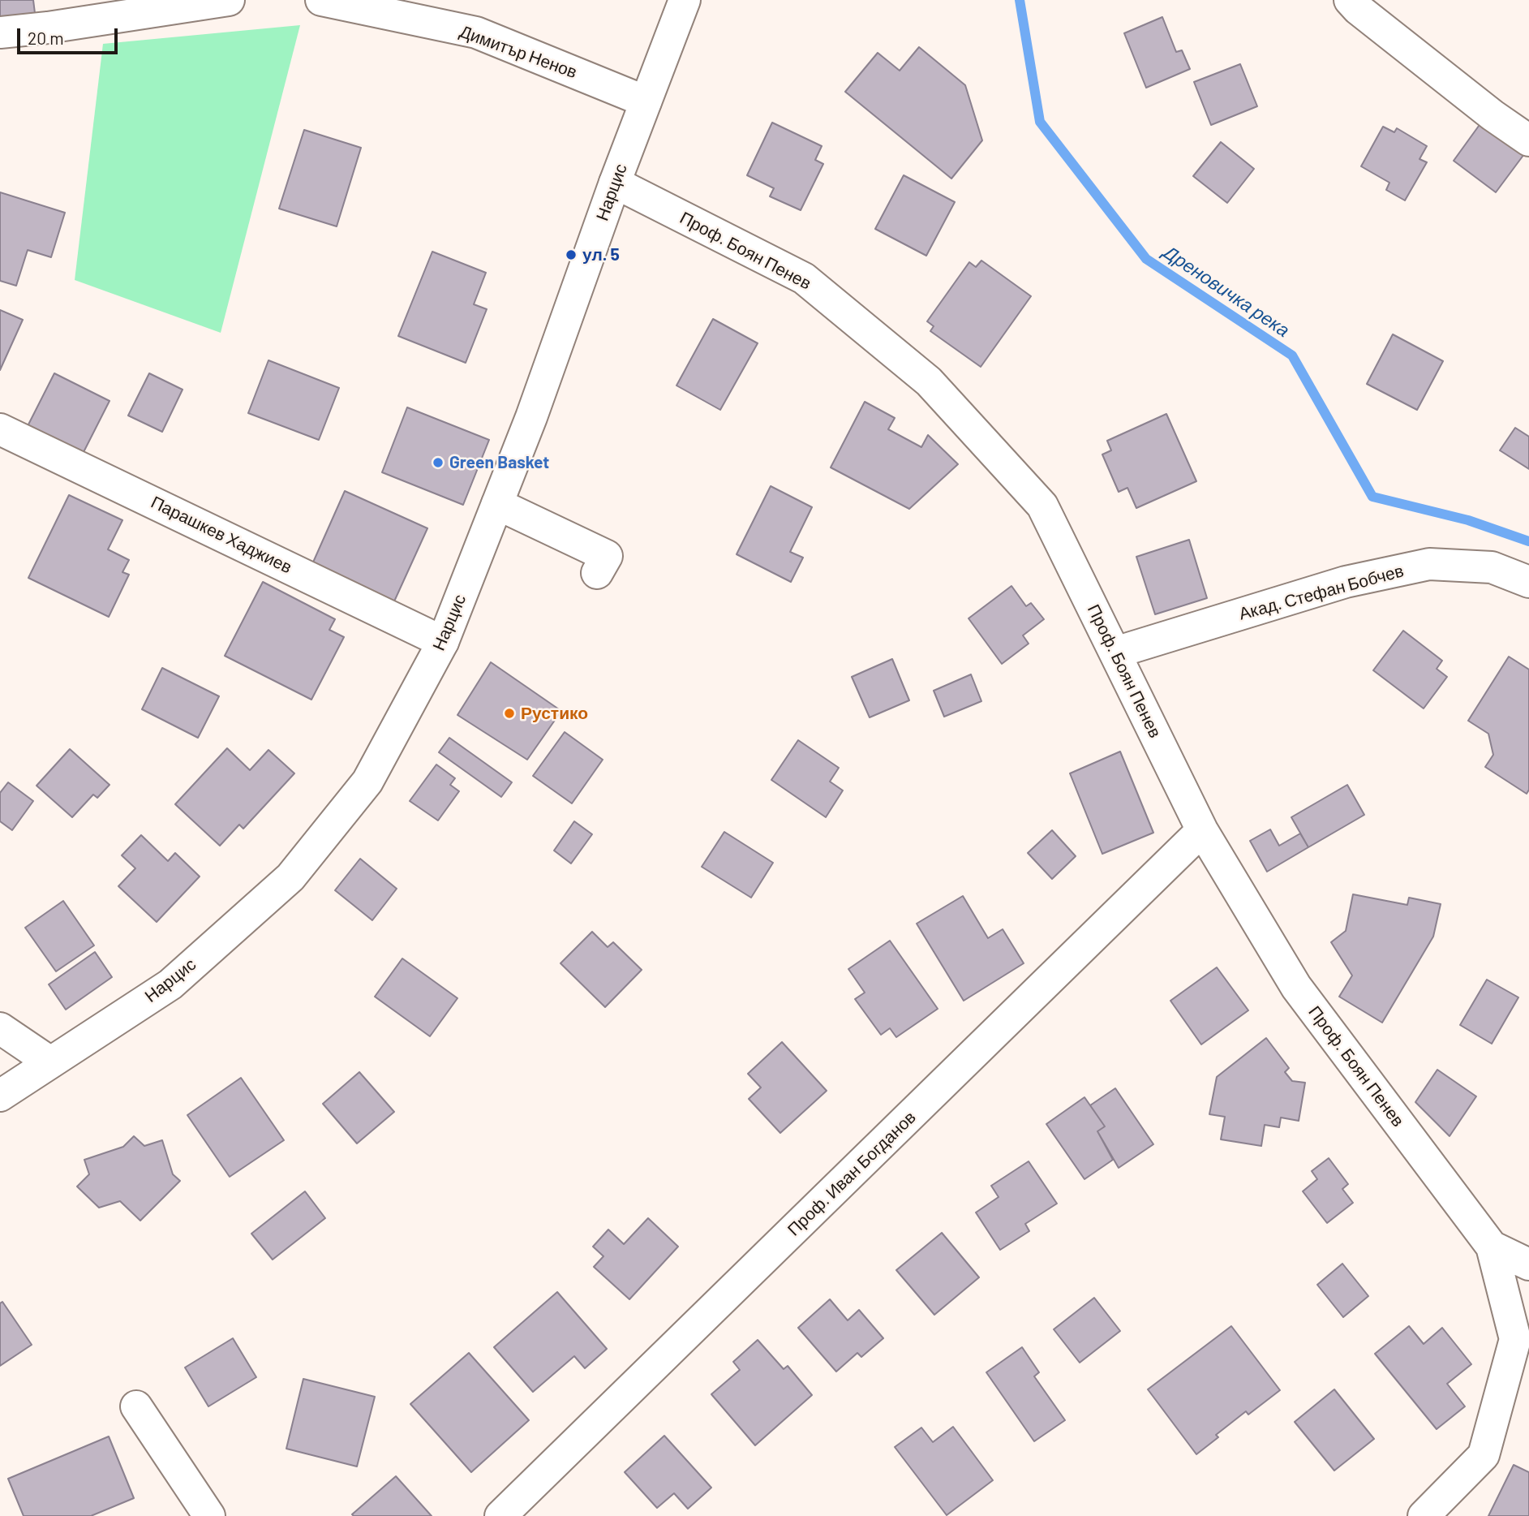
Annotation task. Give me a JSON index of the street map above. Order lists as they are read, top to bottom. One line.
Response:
{"streets":{"street":["Димитър Ненов","Нарцис","Проф. Боян Пенев","Парашкев Хаджиев","Акад. Стефан Бобчев","Проф. Иван Богданов"]},"crossings":[["Димитър Ненов","Нарцис"],["Нарцис","Проф. Боян Пенев"],["Нарцис","Парашкев Хаджиев"],["Проф. Боян Пенев","Акад. Стефан Бобчев"],["Проф. Боян Пенев","Проф. Иван Богданов"]],"water":["Дреновичка река"],"places":["ул. 5","Green Basket","Рустико"],"scale_bar":"20 m"}
